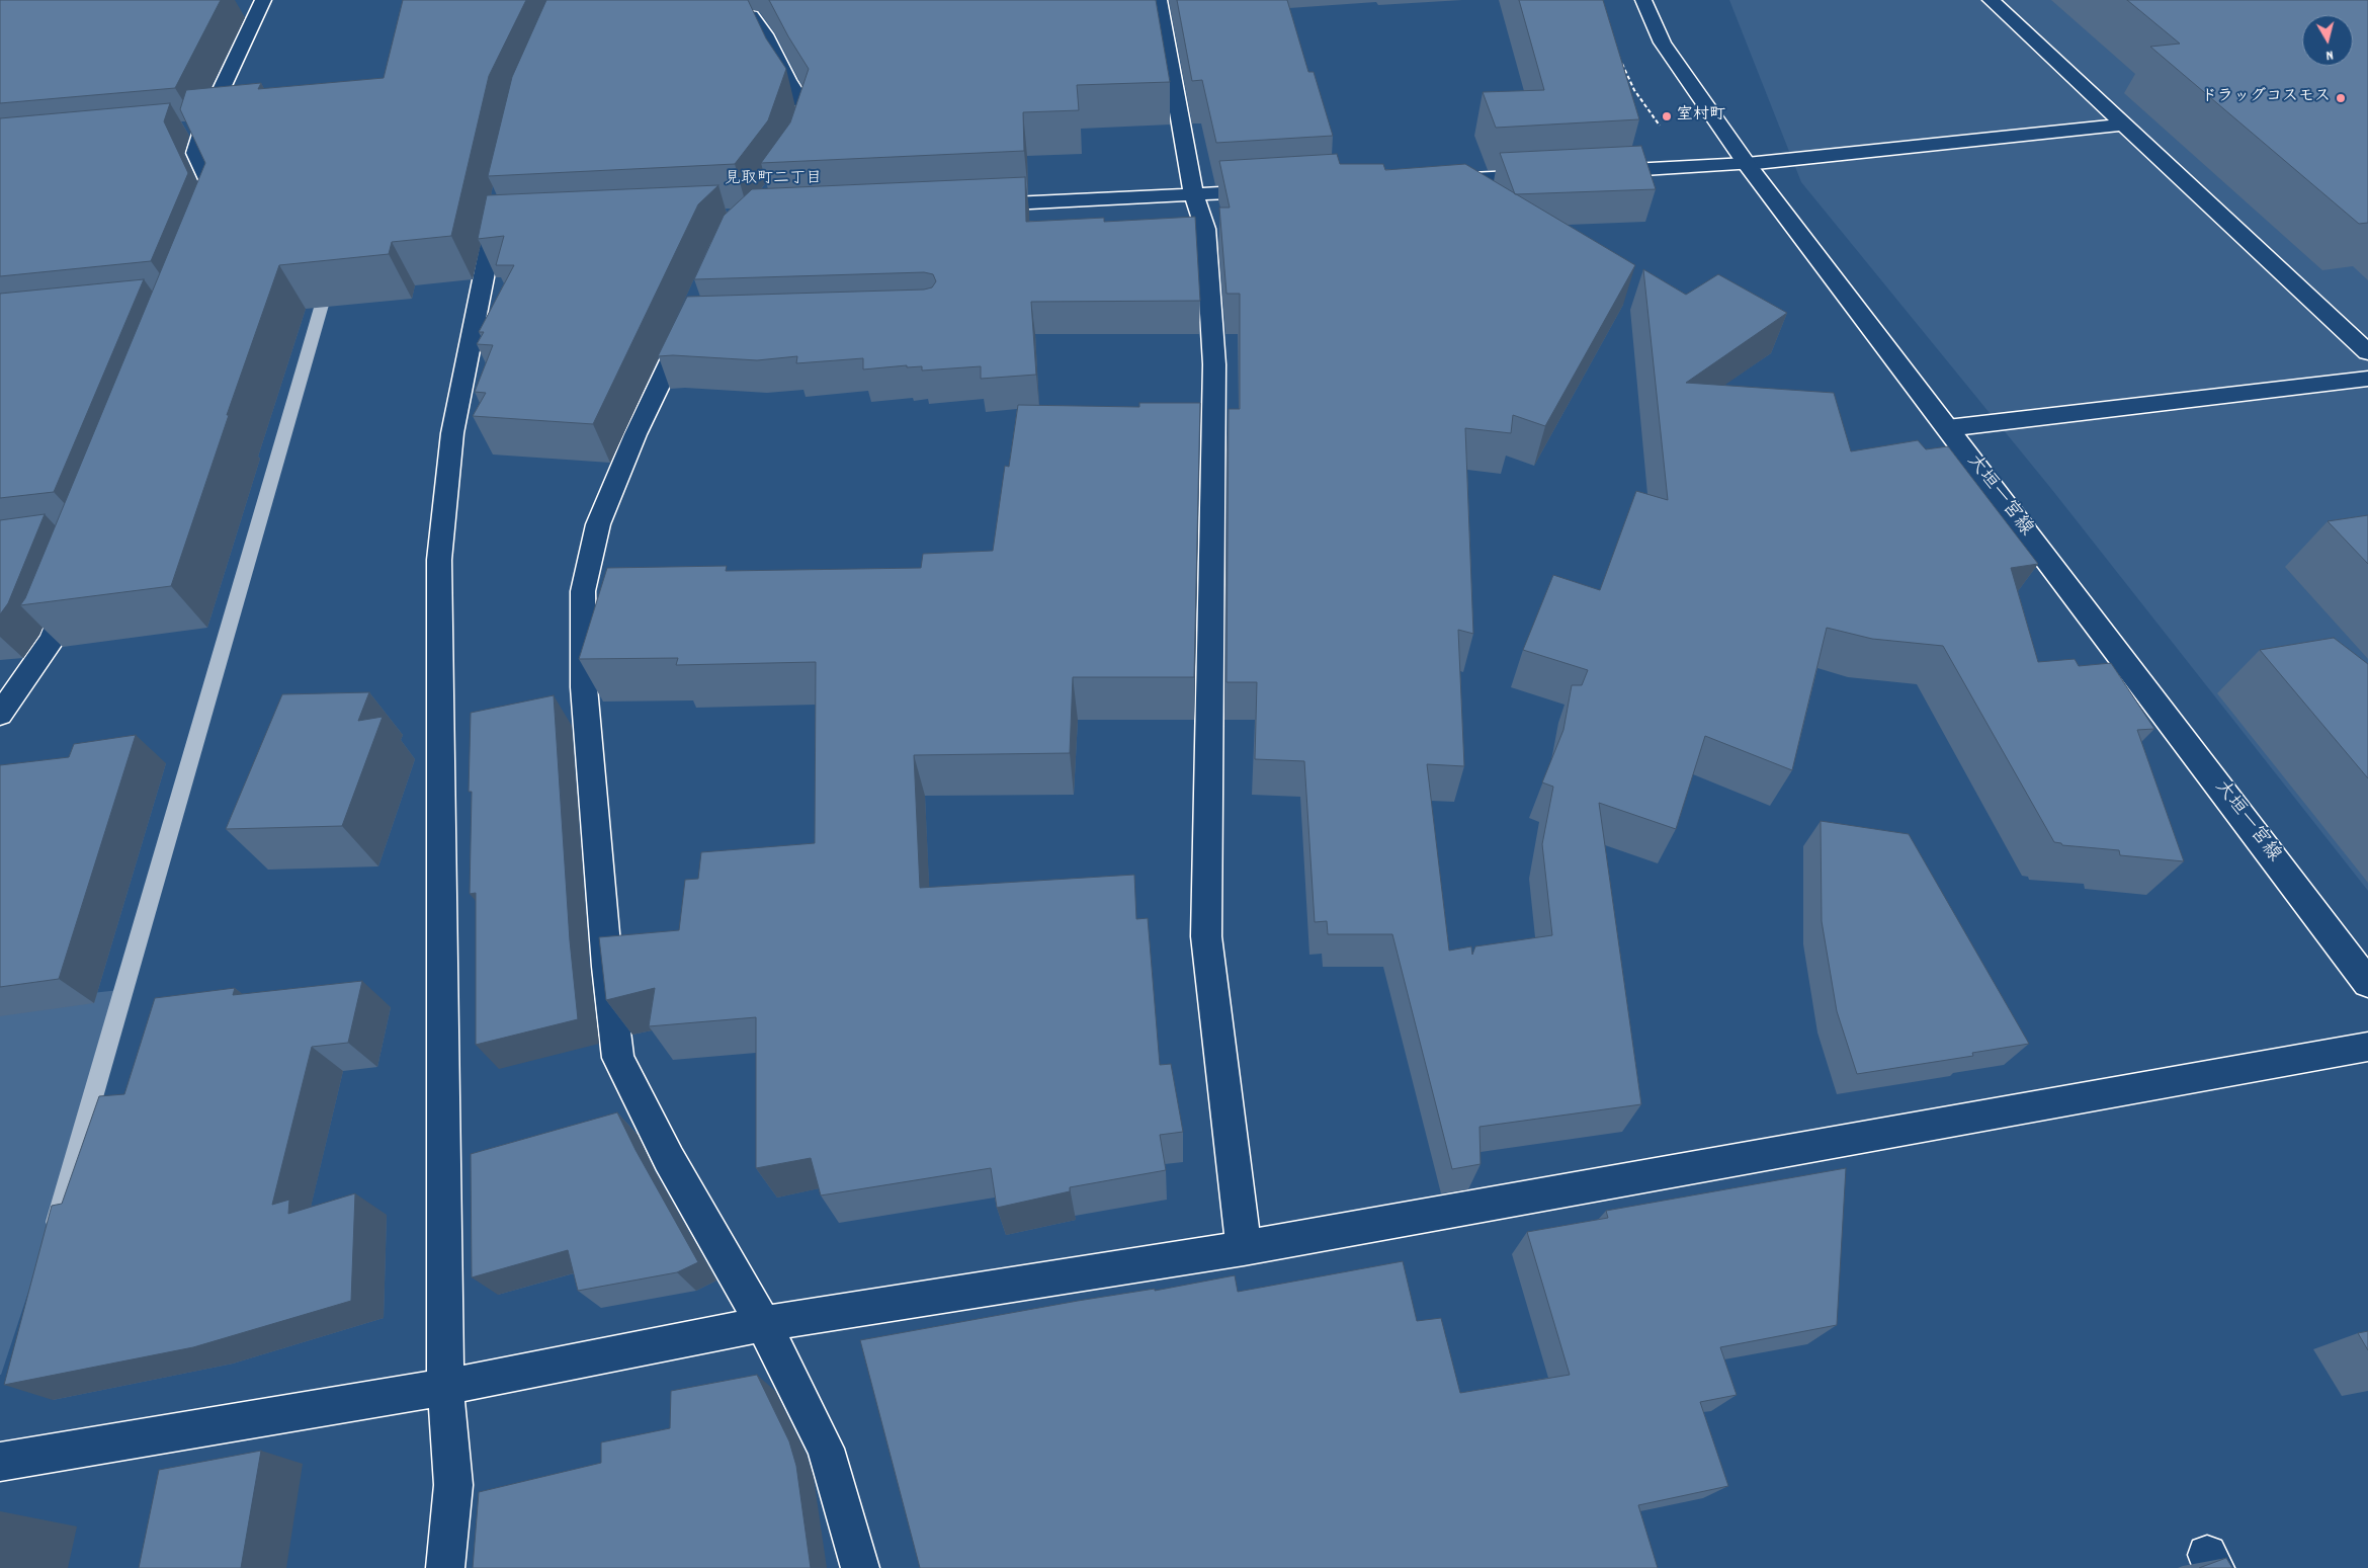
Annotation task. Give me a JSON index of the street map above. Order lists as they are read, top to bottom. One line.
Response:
{"streets":{"street":["大垣一宮線"]},"districts":["見取町二丁目"],"places":["ドラッグコスモス","室村町"],"north":"bottom"}
